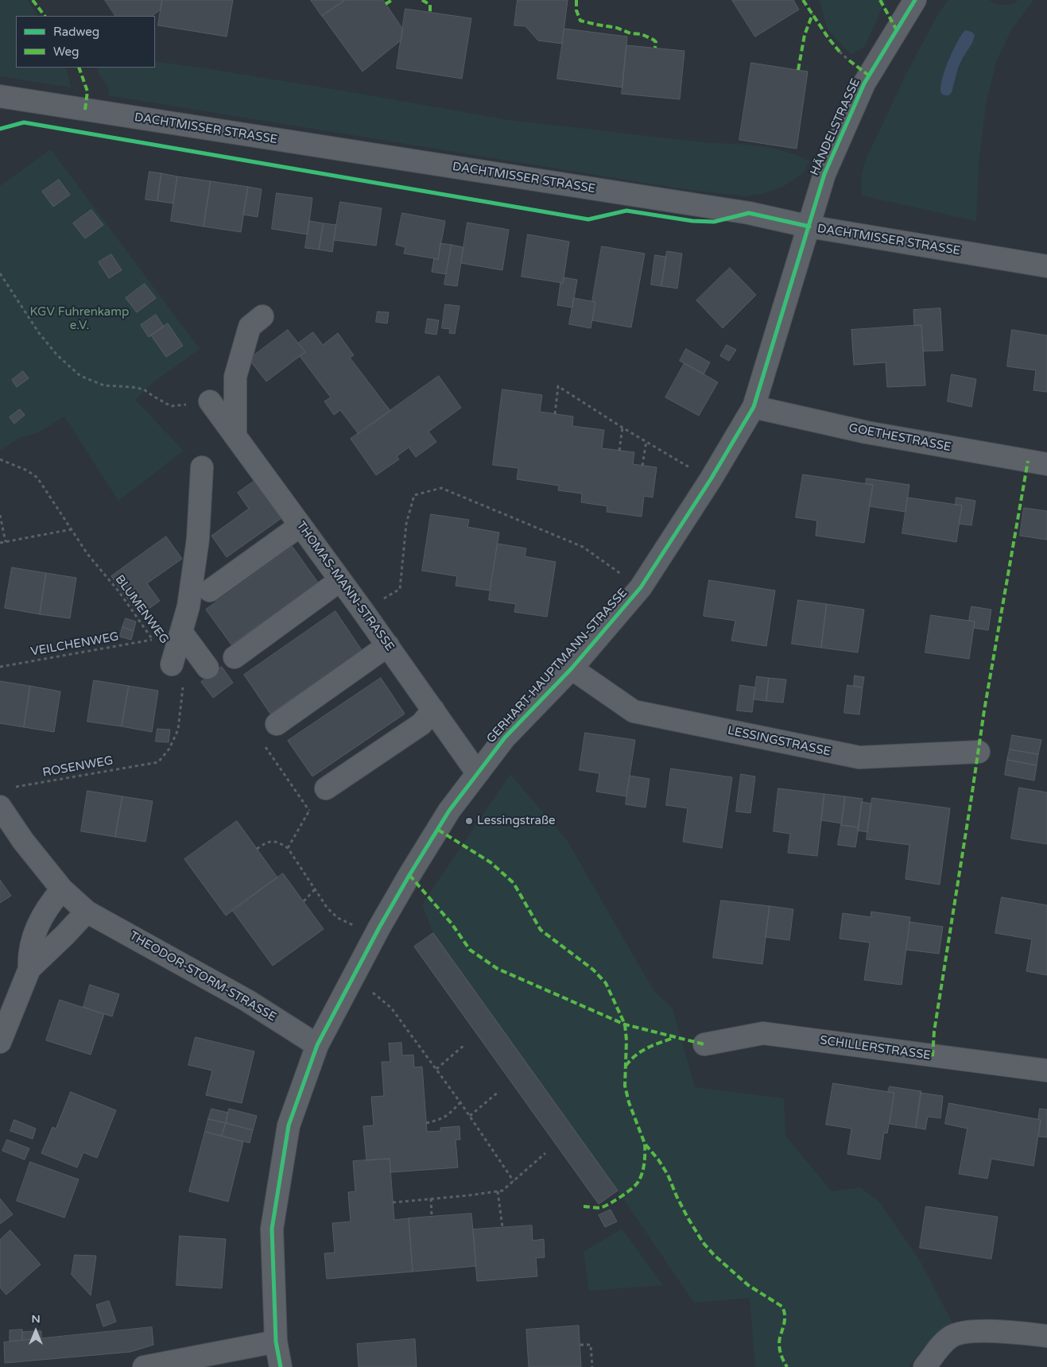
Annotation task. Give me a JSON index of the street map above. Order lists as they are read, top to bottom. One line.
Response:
{"streets":{"street":["HÄNDELSTRASSE","DACHTMISSER STRASSE","GOETHESTRASSE","THOMAS-MANN-STRASSE","GERHART-HAUPTMANN-STRASSE","LESSINGSTRASSE","THEODOR-STORM-STRASSE","SCHILLERSTRASSE"],"path":["BLUMENWEG","VEILCHENWEG","ROSENWEG"]},"crossings":[["HÄNDELSTRASSE","DACHTMISSER STRASSE"],["HÄNDELSTRASSE","GERHART-HAUPTMANN-STRASSE"],["DACHTMISSER STRASSE","GERHART-HAUPTMANN-STRASSE"],["GOETHESTRASSE","GERHART-HAUPTMANN-STRASSE"],["THOMAS-MANN-STRASSE","GERHART-HAUPTMANN-STRASSE"],["BLUMENWEG","VEILCHENWEG"],["BLUMENWEG","ROSENWEG"],["GERHART-HAUPTMANN-STRASSE","LESSINGSTRASSE"],["GERHART-HAUPTMANN-STRASSE","THEODOR-STORM-STRASSE"]],"parks":["KGV Fuhrenkamp e.V."],"places":["Lessingstraße"],"legend":["Radweg","Weg"],"north":"top"}
